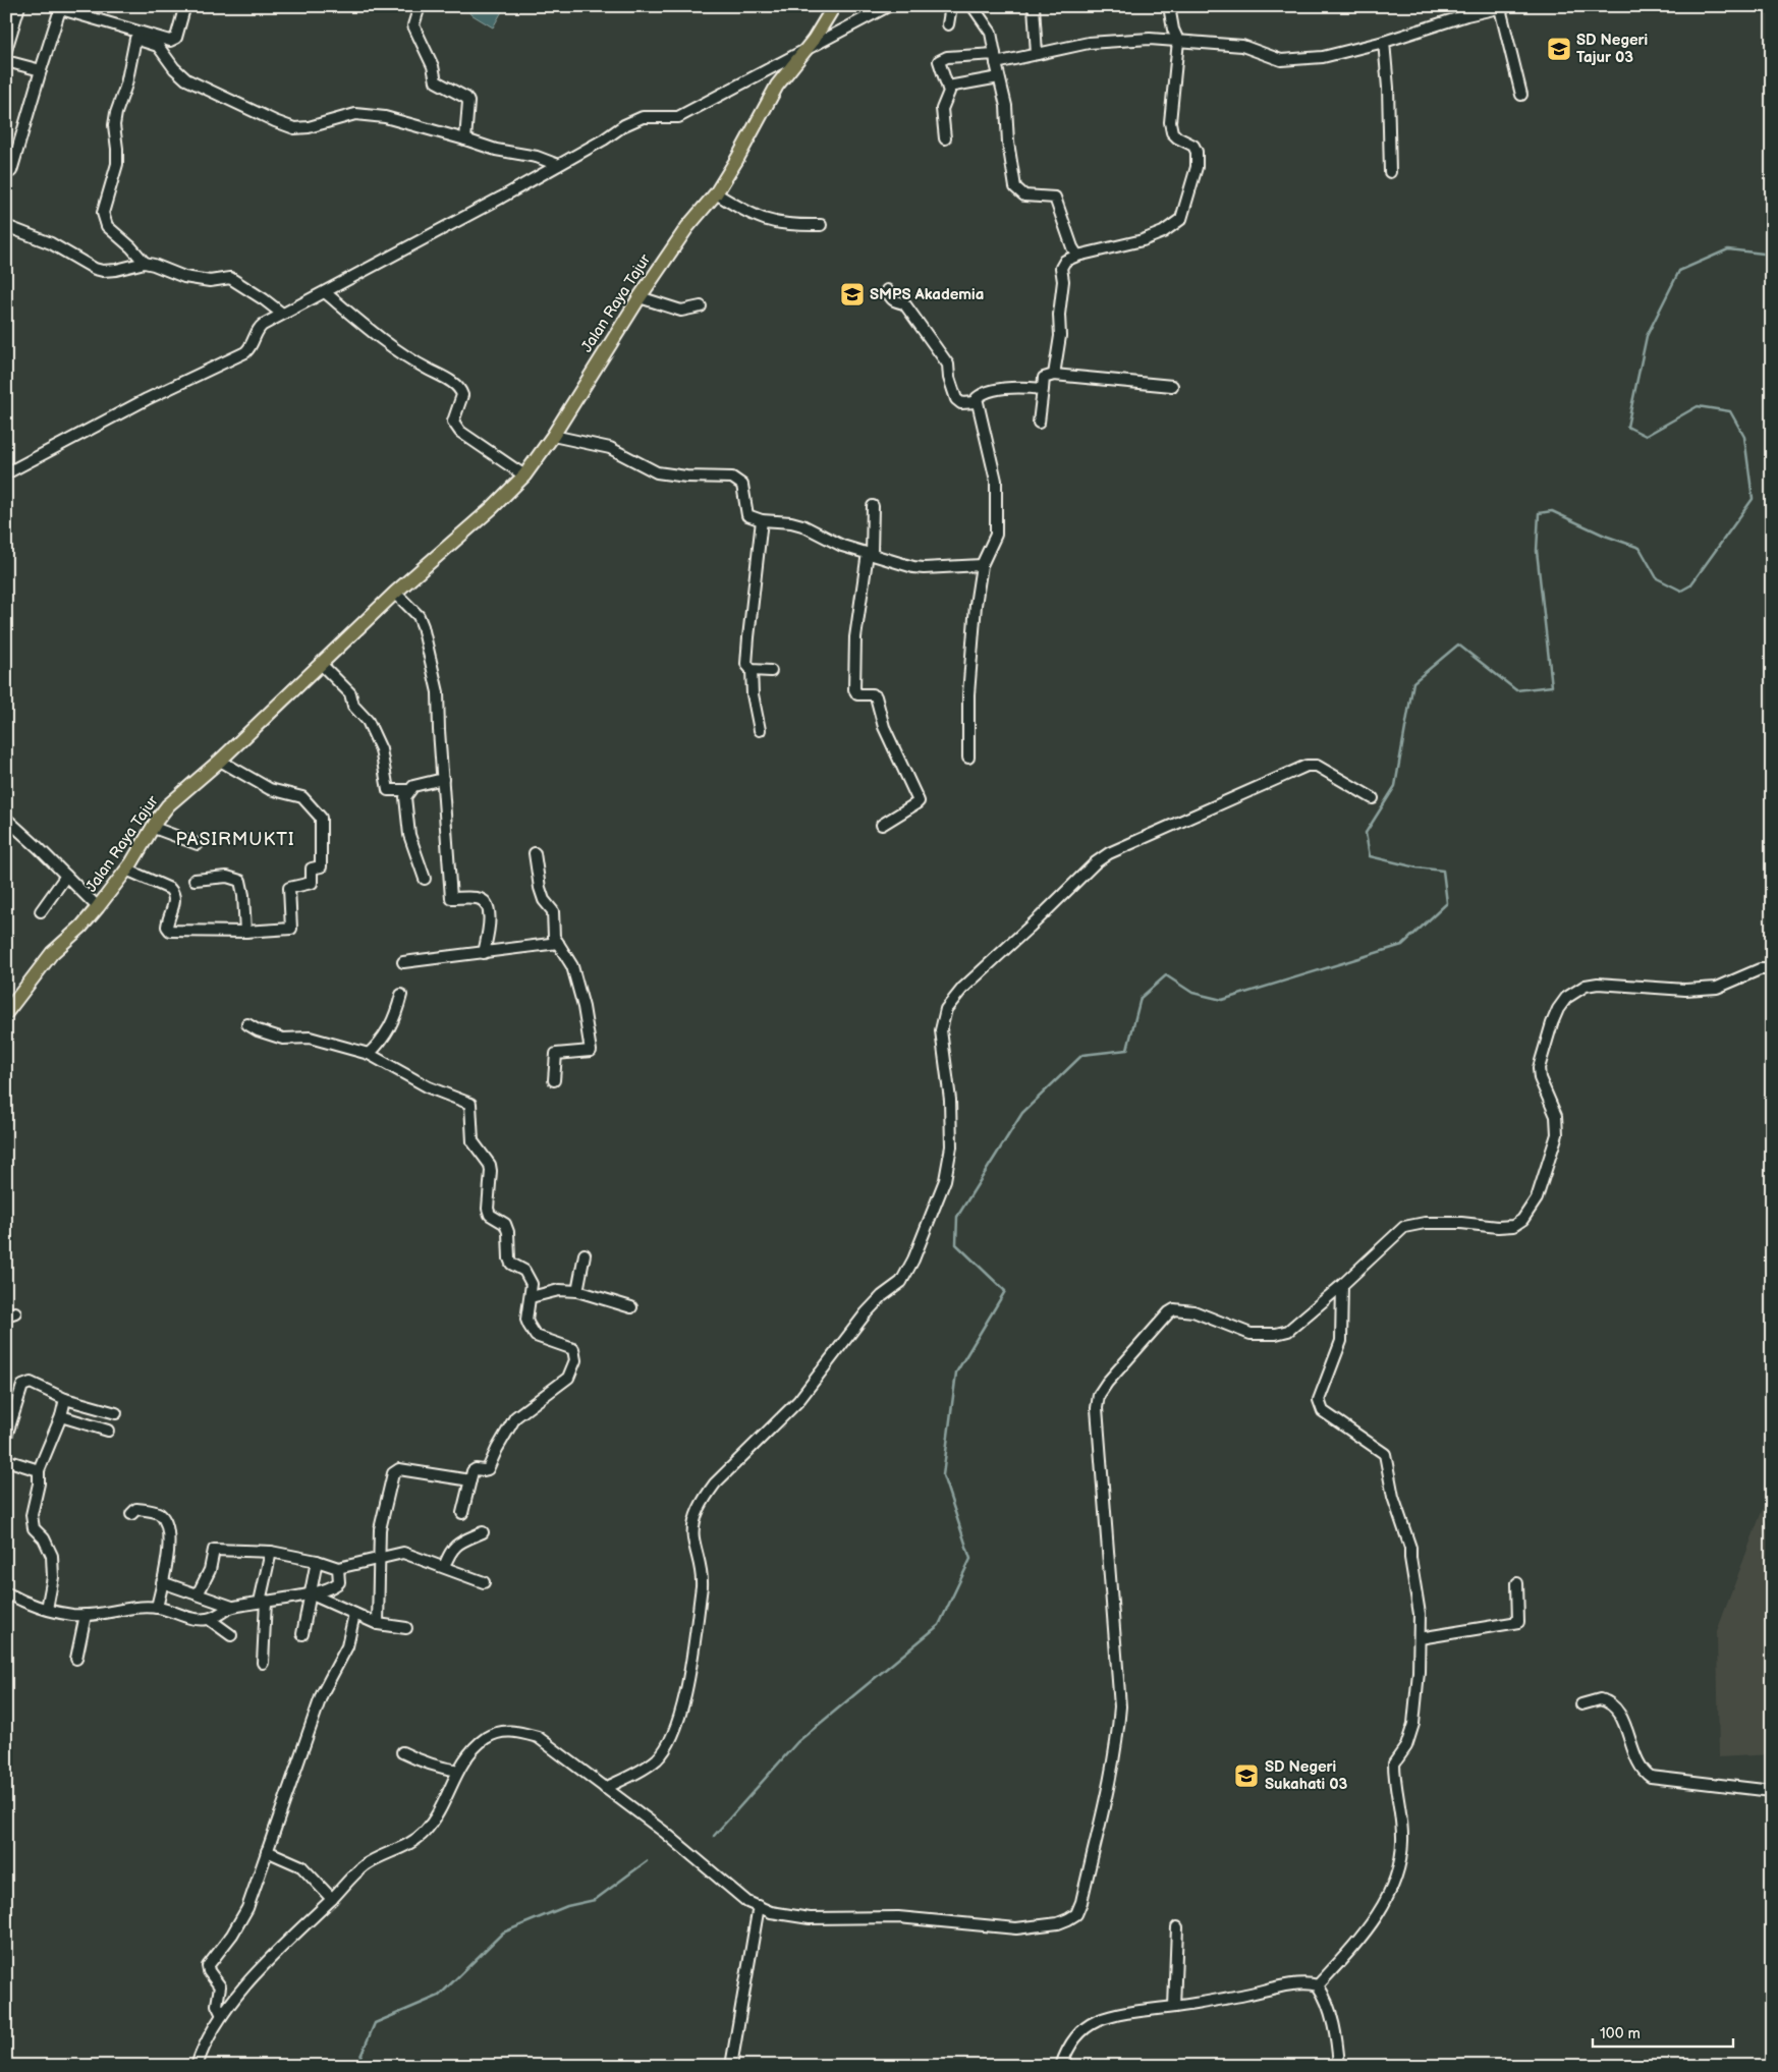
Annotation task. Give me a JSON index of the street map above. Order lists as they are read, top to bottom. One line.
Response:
{"streets":{"main road":["Jalan Raya Tajur"]},"districts":["PASIRMUKTI"],"places":{"school or university":["SD Negeri Tajur 03","SMPS Akademia","SD Negeri Sukahati 03"]},"scale_bar":"100 m"}
